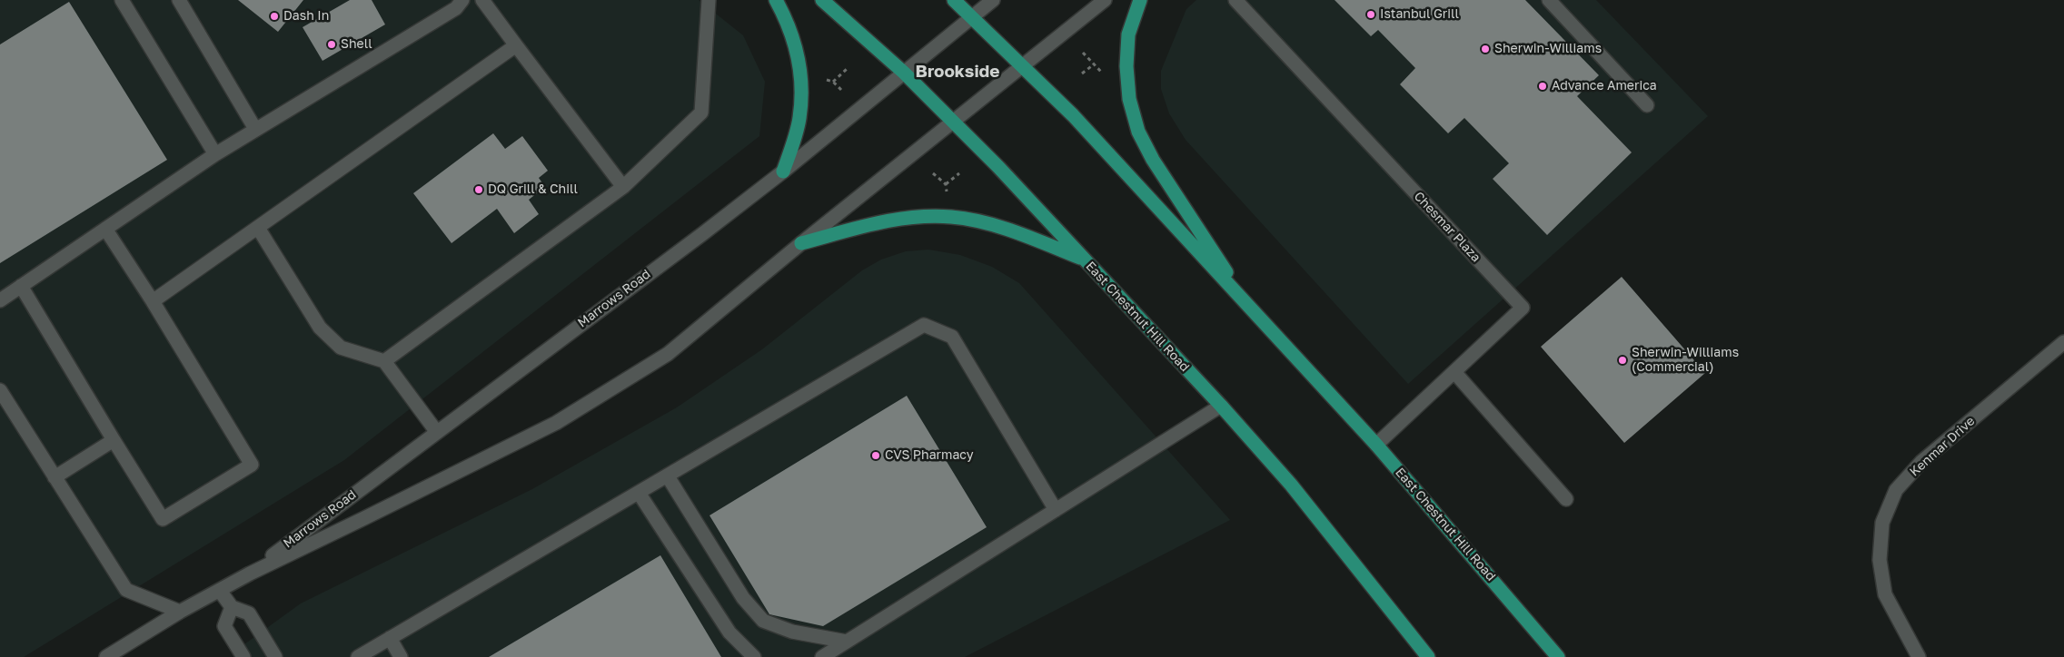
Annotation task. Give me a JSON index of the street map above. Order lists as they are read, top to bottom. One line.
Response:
{"streets":{"main road":["East Chestnut Hill Road"],"street":["Chesmar Plaza","Marrows Road","Kenmar Drive"]},"crossings":[["Chesmar Plaza","East Chestnut Hill Road"],["Marrows Road","East Chestnut Hill Road"]],"districts":["Brookside"],"places":["Istanbul Grill","Dash In","Shell","Sherwin-Williams","Advance America","DQ Grill & Chill","Sherwin-Williams (Commercial)","CVS Pharmacy"]}
